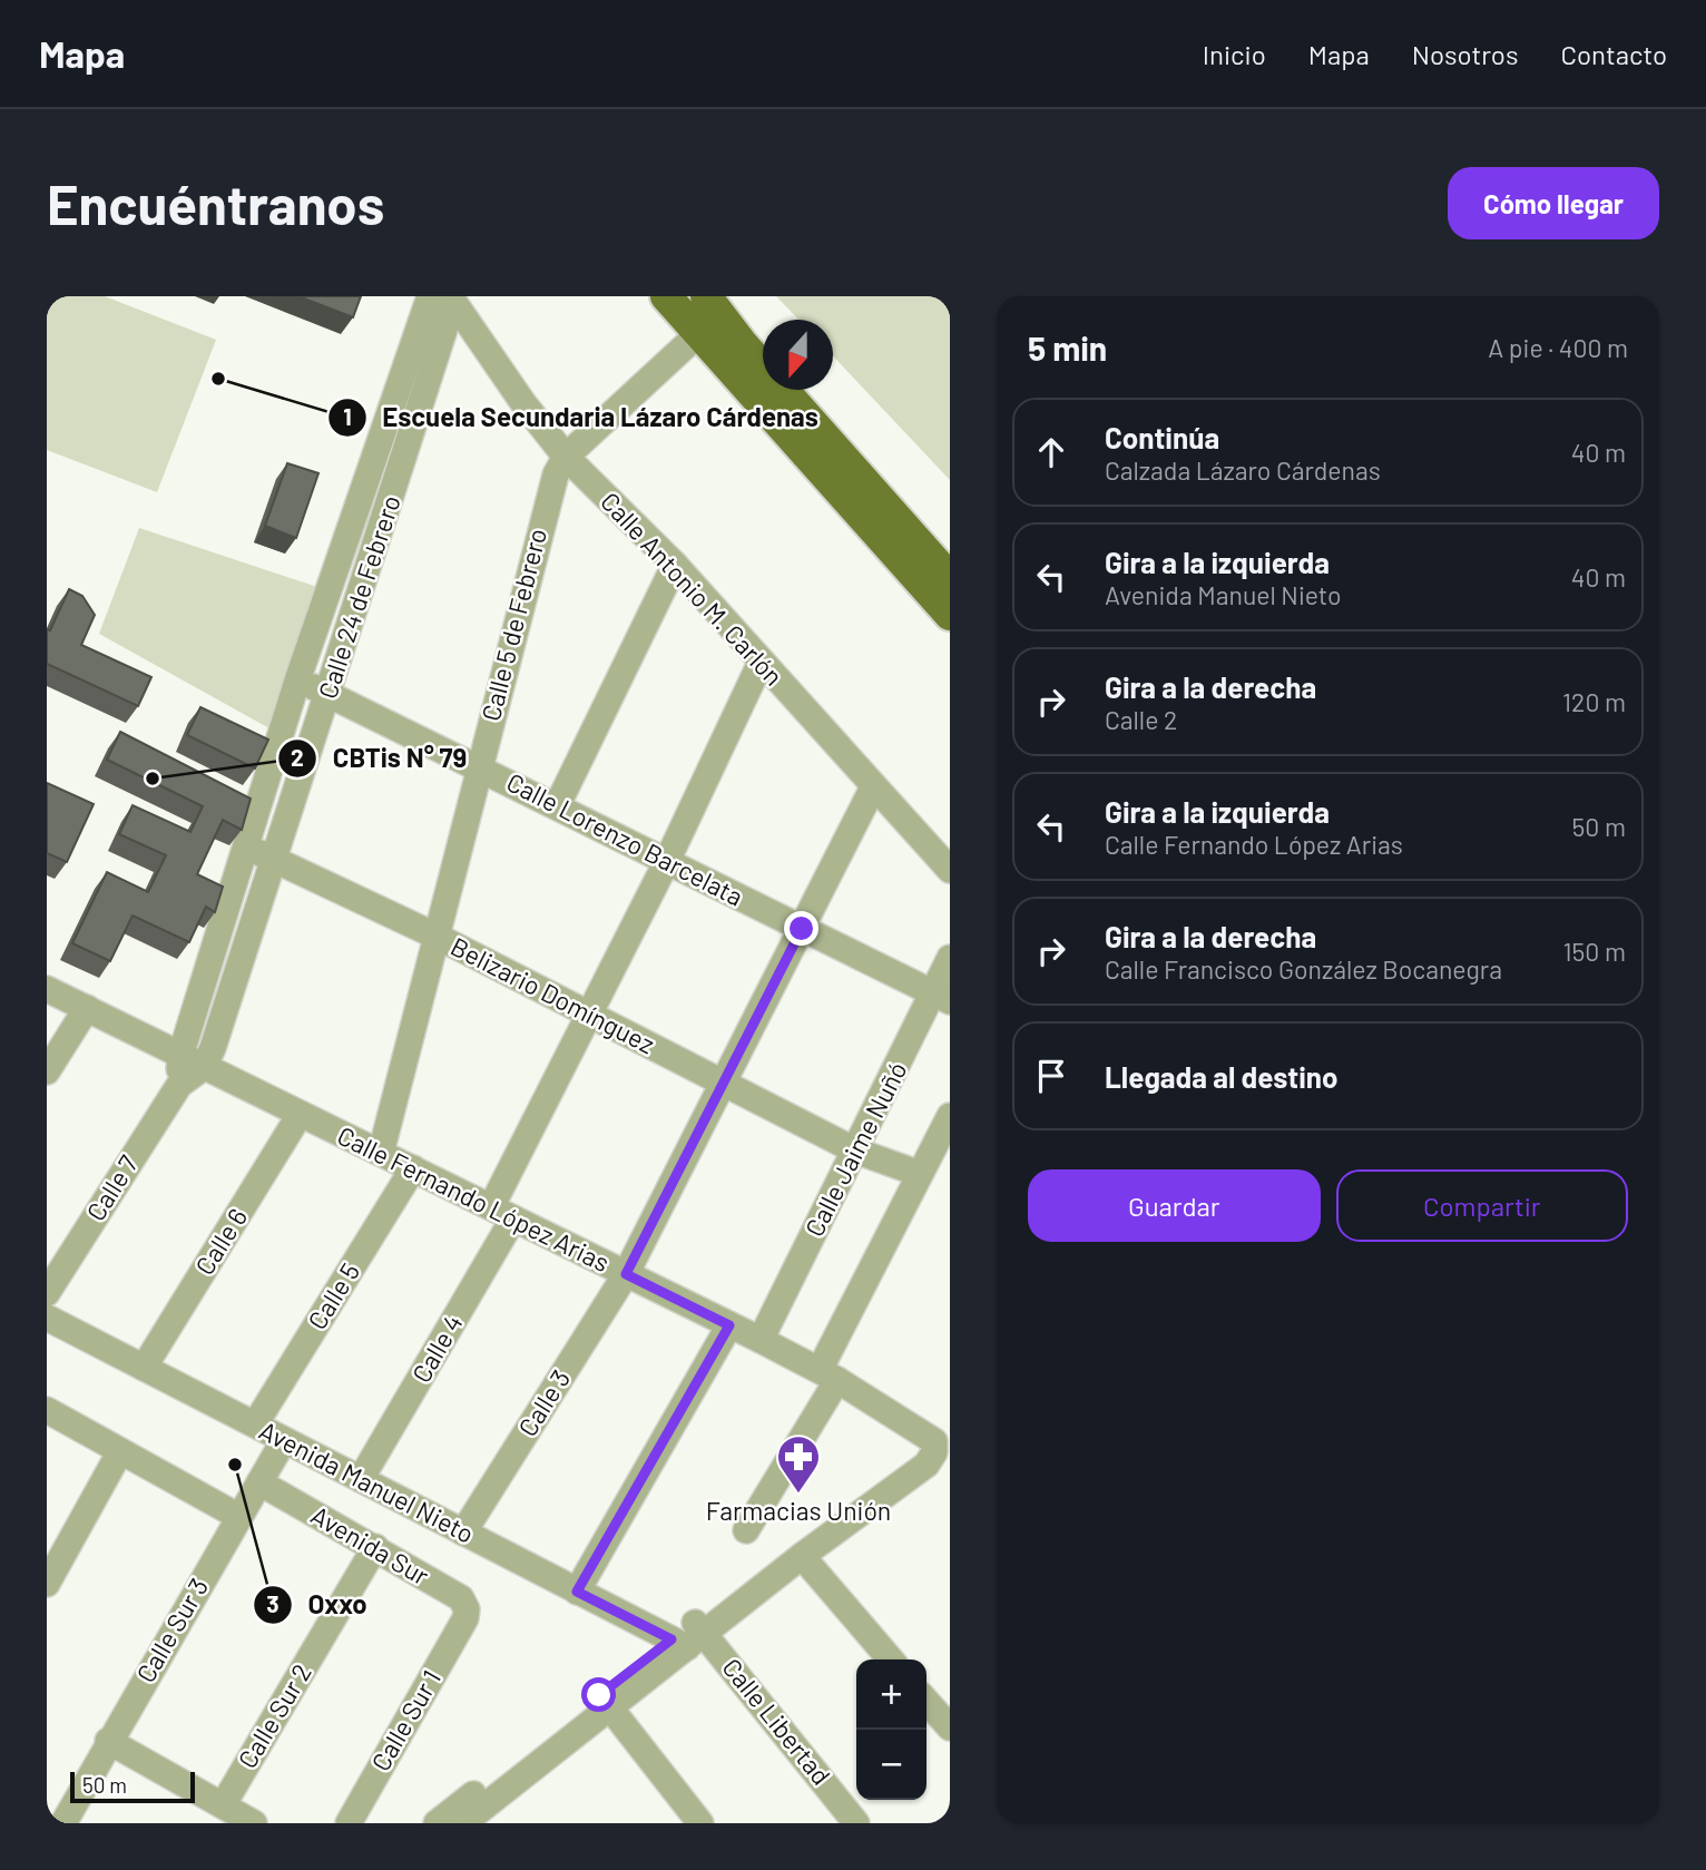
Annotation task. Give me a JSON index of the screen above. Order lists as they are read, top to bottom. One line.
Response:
{"streets":{"street":["Calle Antonio M. Carlón","Calle 24 de Febrero","Calle 5 de Febrero","Calle Lorenzo Barcelata","Belizario Domínguez","Calle Jaime Nuñó","Calle 7","Calle Fernando López Arias","Calle 6","Calle 5","Calle 4","Calle 3","Avenida Manuel Nieto","Avenida Sur","Calle Sur 3","Calle Sur 2","Calle Sur 1","Calle Libertad"]},"crossings":[["Calle Antonio M. Carlón","Calle 24 de Febrero"],["Calle Antonio M. Carlón","Calle 5 de Febrero"],["Calle Antonio M. Carlón","Calle 4"],["Calle Antonio M. Carlón","Calle 3"],["Calle 24 de Febrero","Calle Lorenzo Barcelata"],["Calle 24 de Febrero","Belizario Domínguez"],["Calle 24 de Febrero","Calle 7"],["Calle 24 de Febrero","Calle Fernando López Arias"],["Calle 5 de Febrero","Calle Lorenzo Barcelata"],["Calle 5 de Febrero","Belizario Domínguez"],["Calle 5 de Febrero","Calle Fernando López Arias"],["Calle Lorenzo Barcelata","Calle Jaime Nuñó"],["Calle Lorenzo Barcelata","Calle 4"],["Calle Lorenzo Barcelata","Calle 3"],["Belizario Domínguez","Calle Jaime Nuñó"],["Belizario Domínguez","Calle 4"],["Belizario Domínguez","Calle 3"],["Calle Jaime Nuñó","Calle Fernando López Arias"],["Calle 7","Calle Fernando López Arias"],["Calle Fernando López Arias","Calle 6"],["Calle Fernando López Arias","Calle 5"],["Calle Fernando López Arias","Calle 4"],["Calle Fernando López Arias","Calle 3"],["Calle 6","Avenida Manuel Nieto"],["Calle 5","Avenida Manuel Nieto"],["Calle 4","Avenida Manuel Nieto"],["Calle 3","Avenida Manuel Nieto"],["Avenida Manuel Nieto","Calle Sur 3"],["Avenida Manuel Nieto","Calle Libertad"],["Avenida Sur","Calle Sur 3"],["Avenida Sur","Calle Sur 2"],["Avenida Sur","Calle Sur 1"]],"places":{"other":["Escuela Secundaria Lázaro Cárdenas","CBTis N° 79","Oxxo"],"pharmacy":["Farmacias Unión"]},"scale_bar":"50 m","north":"bottom","page":{"header":"Mapa","nav":["Inicio","Mapa","Nosotros","Contacto"],"buttons":["Cómo llegar",["Guardar","Compartir"]],"title":"Encuéntranos","heading":["5 min","A pie · 400 m"],"list":[["Continúa","Calzada Lázaro Cárdenas","40 m"],["Gira a la izquierda","Avenida Manuel Nieto","40 m"],["Gira a la derecha","Calle 2","120 m"],["Gira a la izquierda","Calle Fernando López Arias","50 m"],["Gira a la derecha","Calle Francisco González Bocanegra","150 m"],"Llegada al destino"],"map_buttons":["+","−"],"scale":"50 m"}}
